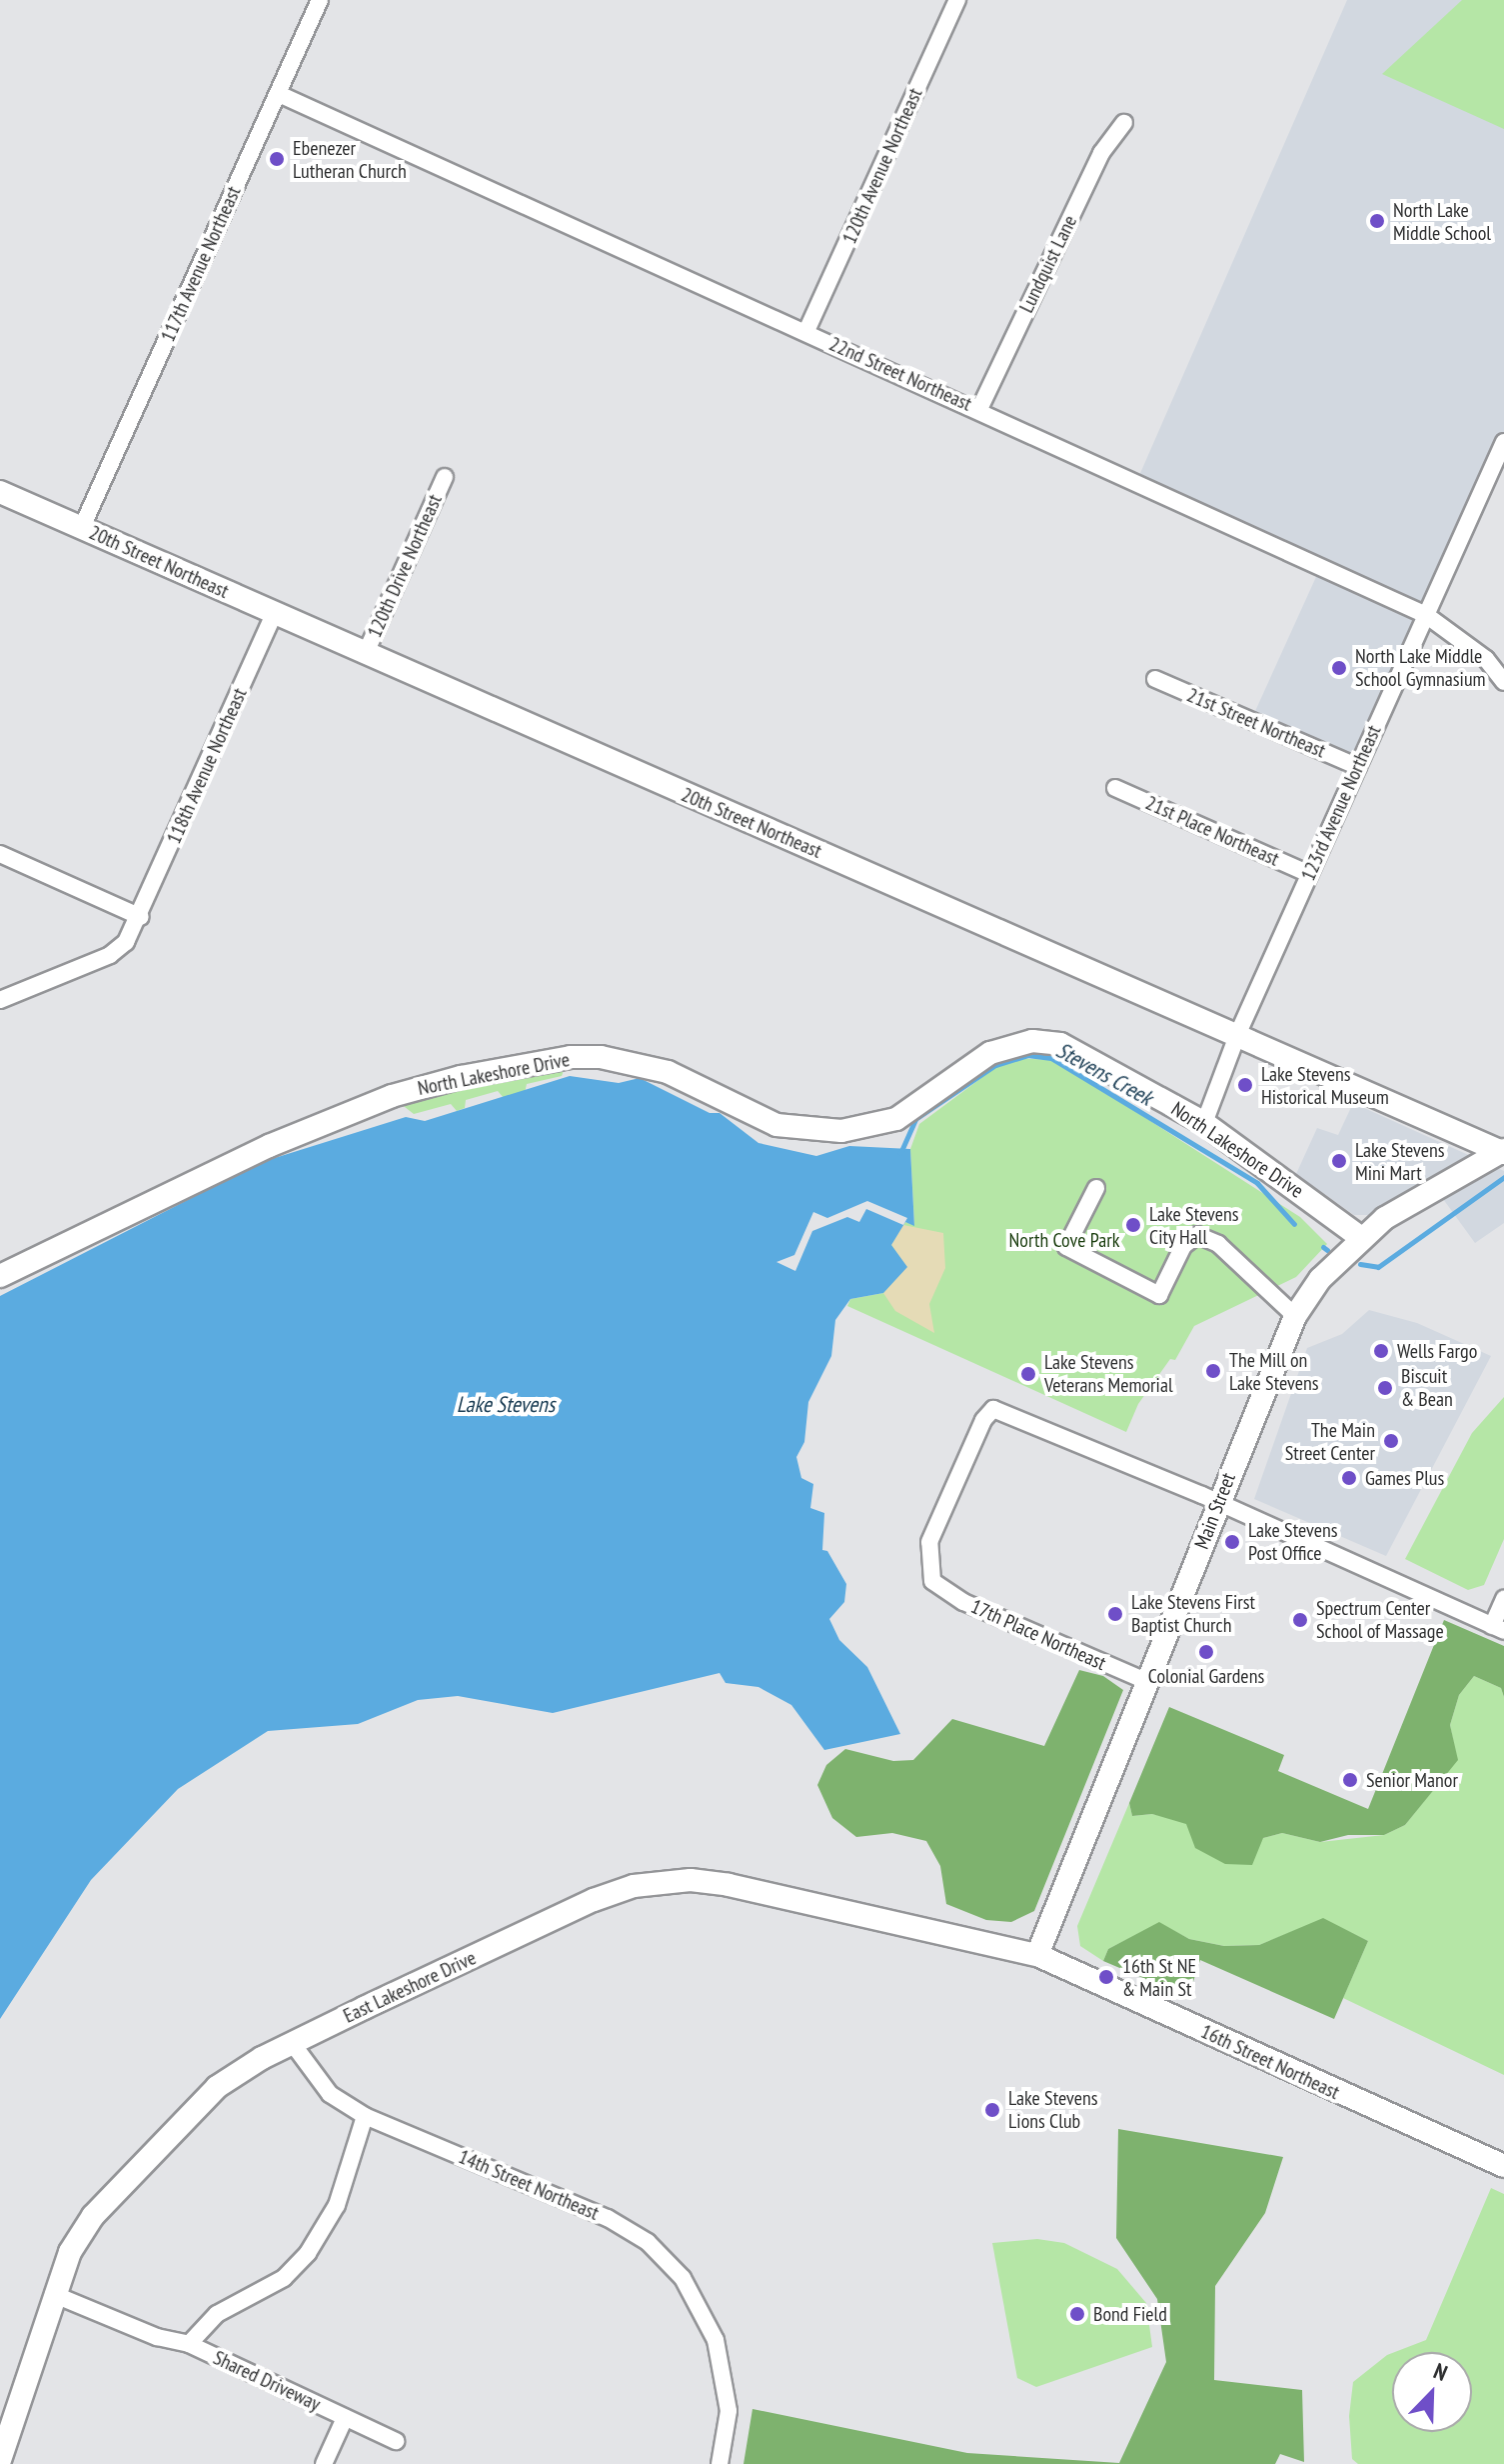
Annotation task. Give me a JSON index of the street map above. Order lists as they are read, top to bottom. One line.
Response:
{"streets":{"main road":["20th Street Northeast","North Lakeshore Drive","Main Street","East Lakeshore Drive","16th Street Northeast"],"street":["120th Avenue Northeast","117th Avenue Northeast","Lundquist Lane","22nd Street Northeast","120th Drive Northeast","21st Street Northeast","118th Avenue Northeast","123rd Avenue Northeast","21st Place Northeast","17th Place Northeast","14th Street Northeast","Shared Driveway"]},"crossings":[["120th Avenue Northeast","22nd Street Northeast"],["117th Avenue Northeast","22nd Street Northeast"],["117th Avenue Northeast","20th Street Northeast"],["Lundquist Lane","22nd Street Northeast"],["22nd Street Northeast","123rd Avenue Northeast"],["20th Street Northeast","120th Drive Northeast"],["20th Street Northeast","118th Avenue Northeast"],["20th Street Northeast","123rd Avenue Northeast"],["20th Street Northeast","Main Street"],["21st Street Northeast","123rd Avenue Northeast"],["123rd Avenue Northeast","21st Place Northeast"],["123rd Avenue Northeast","North Lakeshore Drive"],["North Lakeshore Drive","Main Street"],["Main Street","17th Place Northeast"],["Main Street","East Lakeshore Drive"],["Main Street","16th Street Northeast"],["East Lakeshore Drive","16th Street Northeast"],["East Lakeshore Drive","14th Street Northeast"],["East Lakeshore Drive","Shared Driveway"]],"water":["Stevens Creek","Lake Stevens"],"parks":["North Cove Park"],"places":["Ebenezer Lutheran Church","North Lake Middle School","North Lake Middle School Gymnasium","Lake Stevens Historical Museum","Lake Stevens Mini Mart","Lake Stevens City Hall","Wells Fargo","The Mill on Lake Stevens","Lake Stevens Veterans Memorial","Biscuit & Bean","The Main Street Center","Games Plus","Lake Stevens Post Office","Lake Stevens First Baptist Church","Spectrum Center School of Massage","Colonial Gardens","Senior Manor","16th St NE & Main St","Lake Stevens Lions Club","Bond Field"],"north":"top right"}
